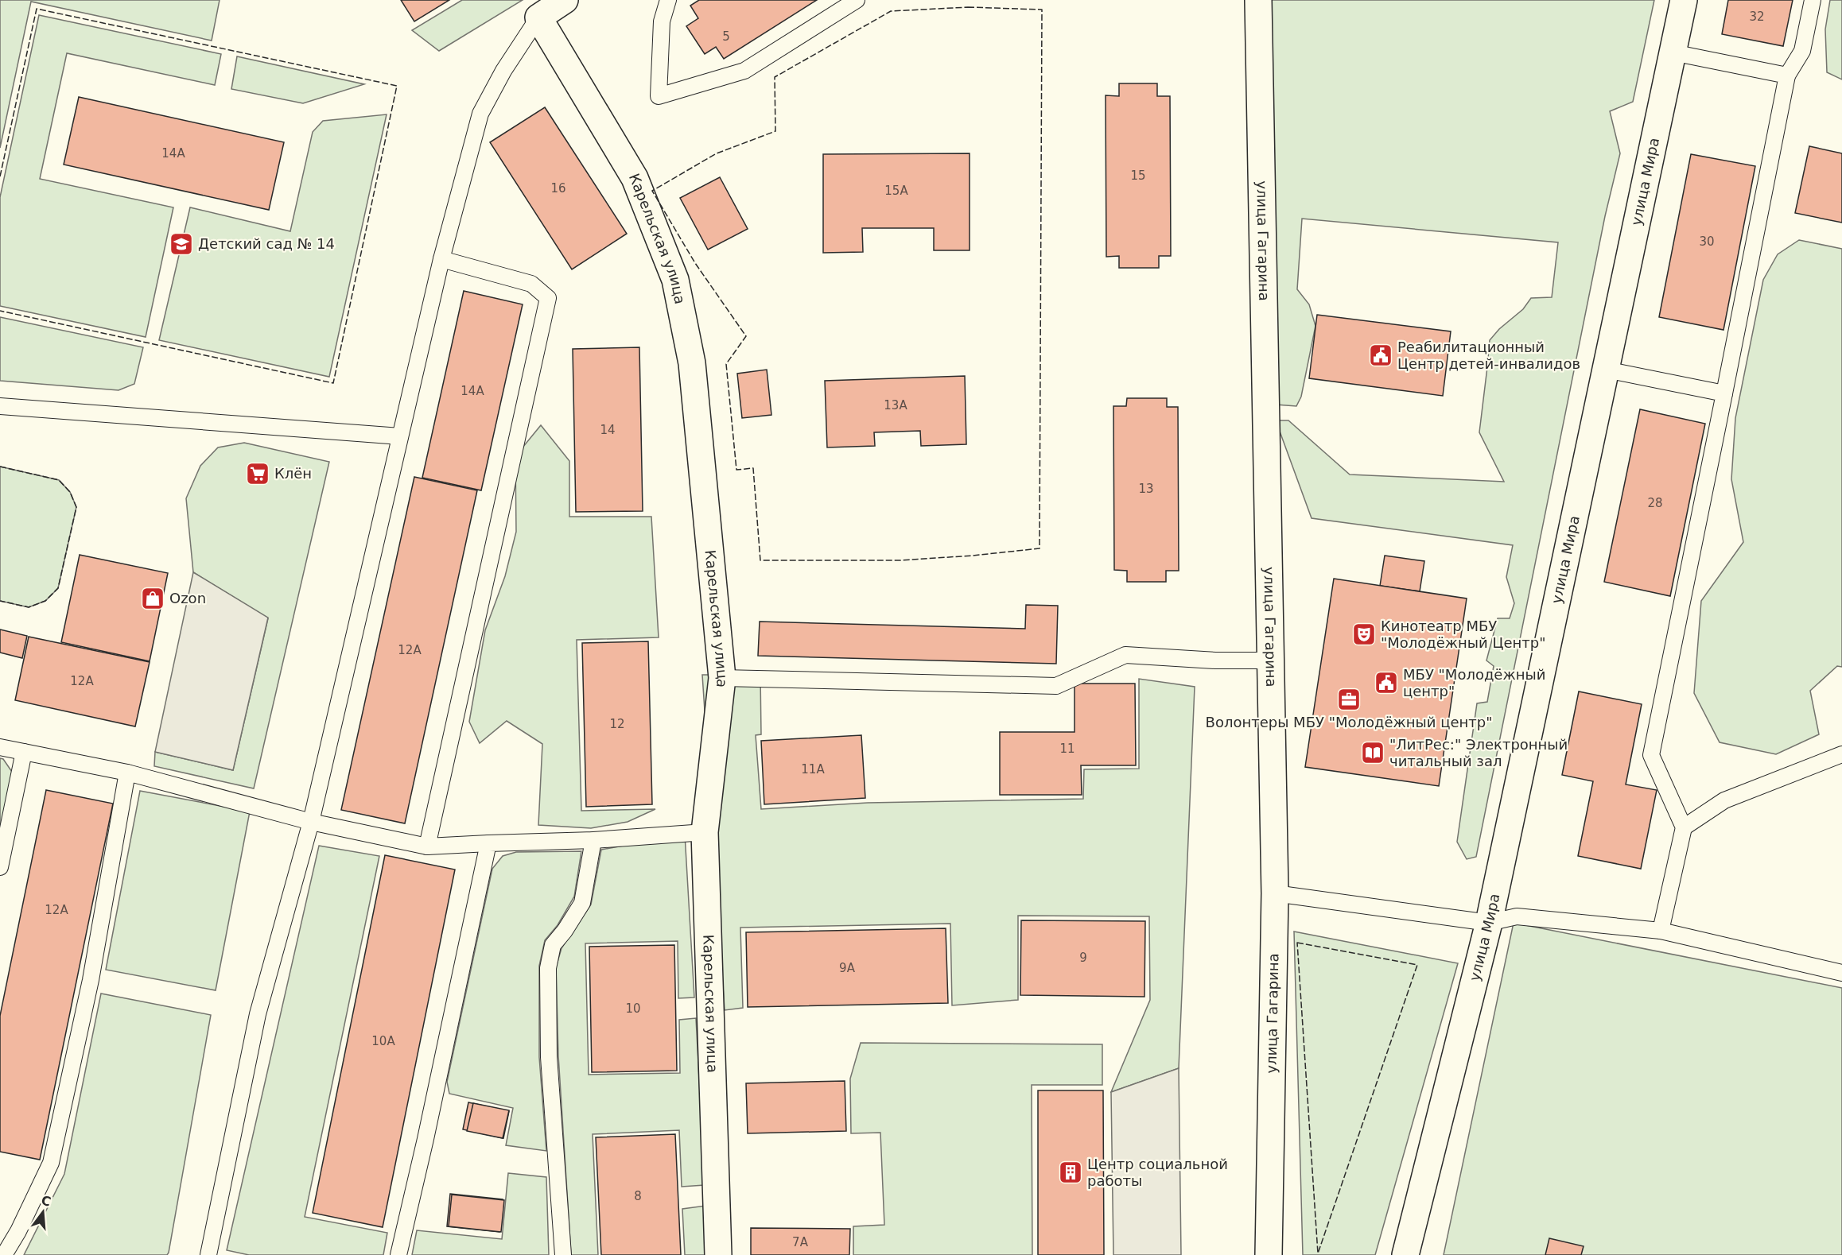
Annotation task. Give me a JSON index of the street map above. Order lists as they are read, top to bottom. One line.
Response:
{"streets":{"street":["улица Мира","Карельская улица","улица Гагарина"]},"places":{"school or university":["Детский сад № 14"],"public building":["Реабилитационный Центр детей-инвалидов","МБУ \"Молодёжный центр\""],"supermarket":["Клён"],"shop":["Ozon"],"theatre":["Кинотеатр МБУ \"Молодёжный Центр\""],"office":["Волонтеры МБУ \"Молодёжный центр\""],"library":["\"ЛитРес:\" Электронный читальный зал"],"building":["Центр социальной работы"]},"house_numbers":["32","5","14А","15","16","15А","30","14А","13А","14","13","28","12А","12А","12","11","11А","12А","9","9А","10","10А","8","7А"],"north":"top"}
